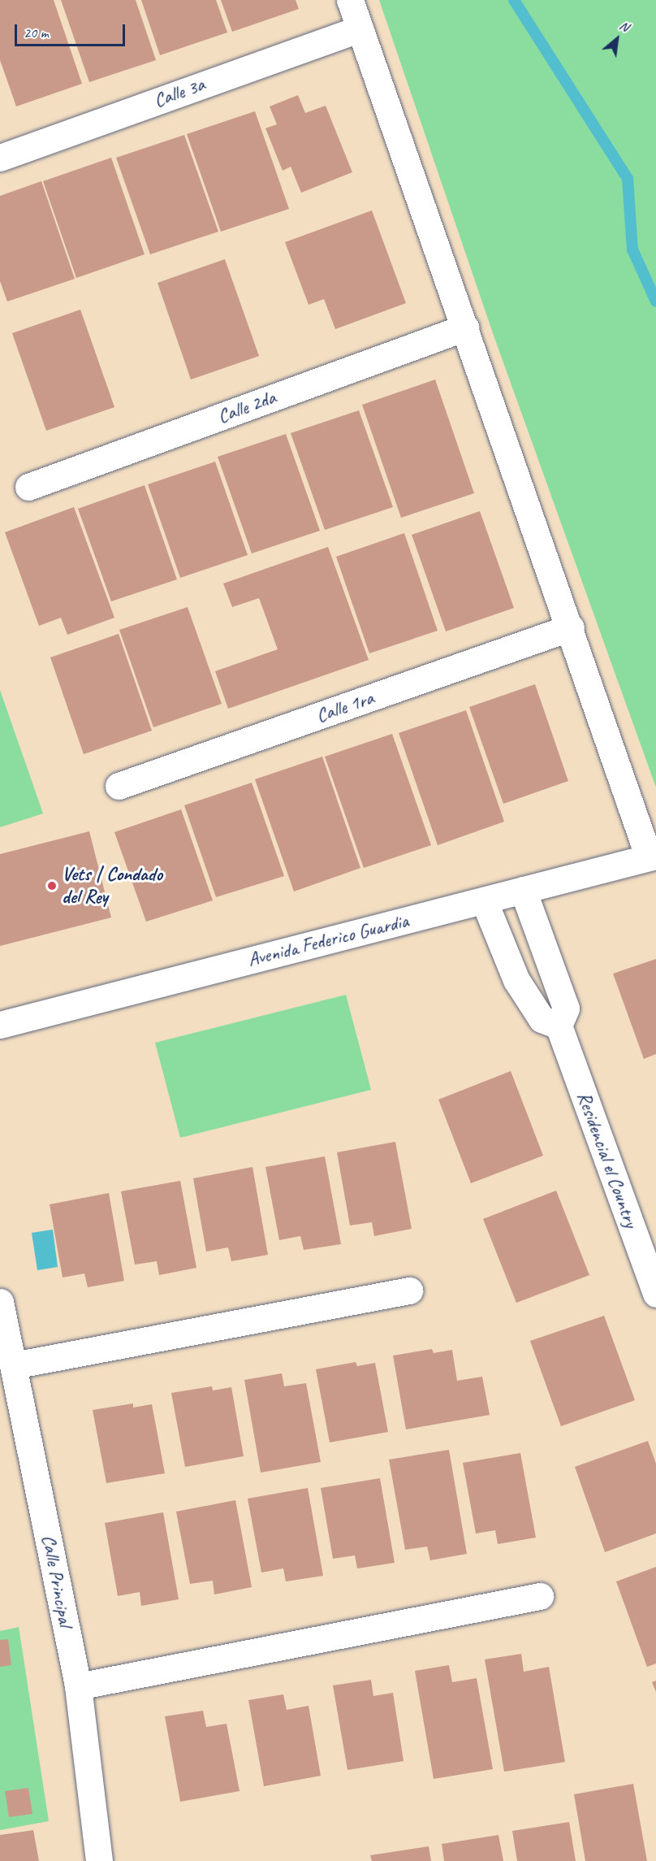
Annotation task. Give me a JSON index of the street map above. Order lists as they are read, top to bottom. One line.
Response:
{"streets":{"street":["Calle 3a","Calle 2da","Calle 1ra","Avenida Federico Guardia","Residencial el Country","Calle Principal"]},"places":["Vets | Condado del Rey"],"scale_bar":"20 m","north":"top right"}
